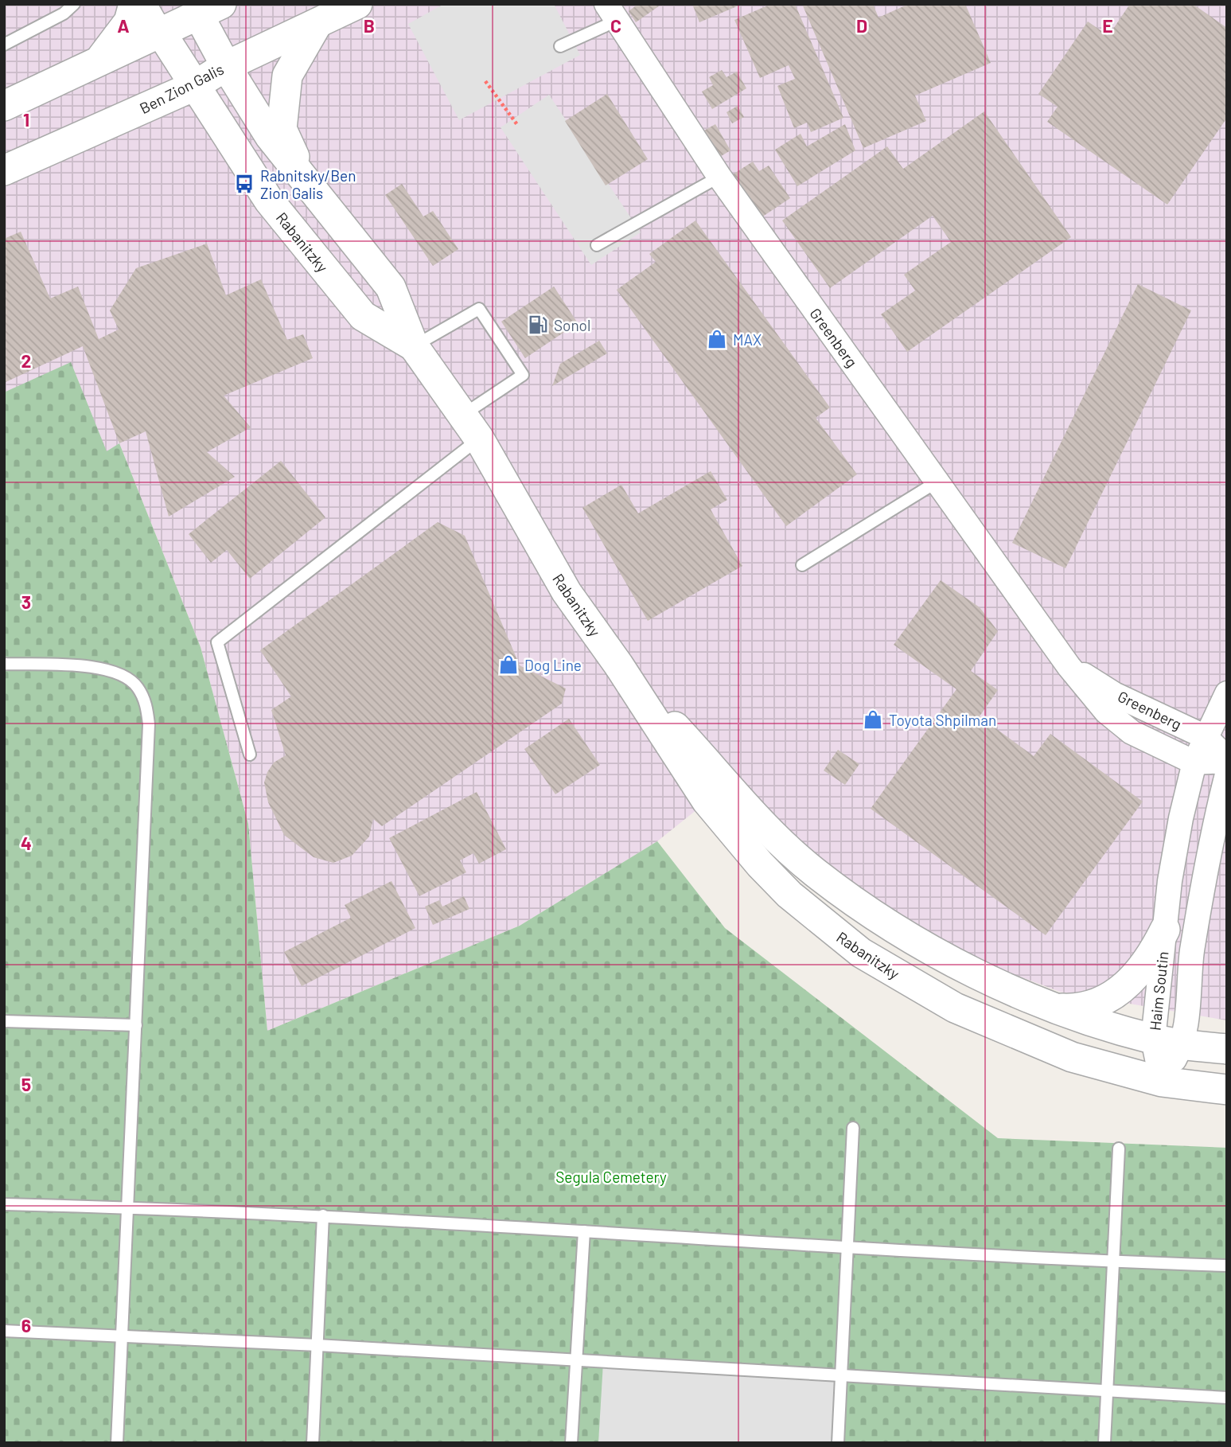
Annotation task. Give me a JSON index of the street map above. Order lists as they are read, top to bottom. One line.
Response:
{"streets":{"street":["Ben Zion Galis","Rabanitzky","Greenberg","Haim Soutin"]},"crossings":[["Ben Zion Galis","Rabanitzky"],["Rabanitzky","Haim Soutin"],["Greenberg","Haim Soutin"]],"parks":["Segula Cemetery"],"places":{"bus stop":["Rabnitsky/Ben Zion Galis"],"fuel station":["Sonol"],"shop":["MAX","Dog Line","Toyota Shpilman"]},"grid":{"columns":["A","B","C","D","E"],"rows":["1","2","3","4","5","6"]}}
